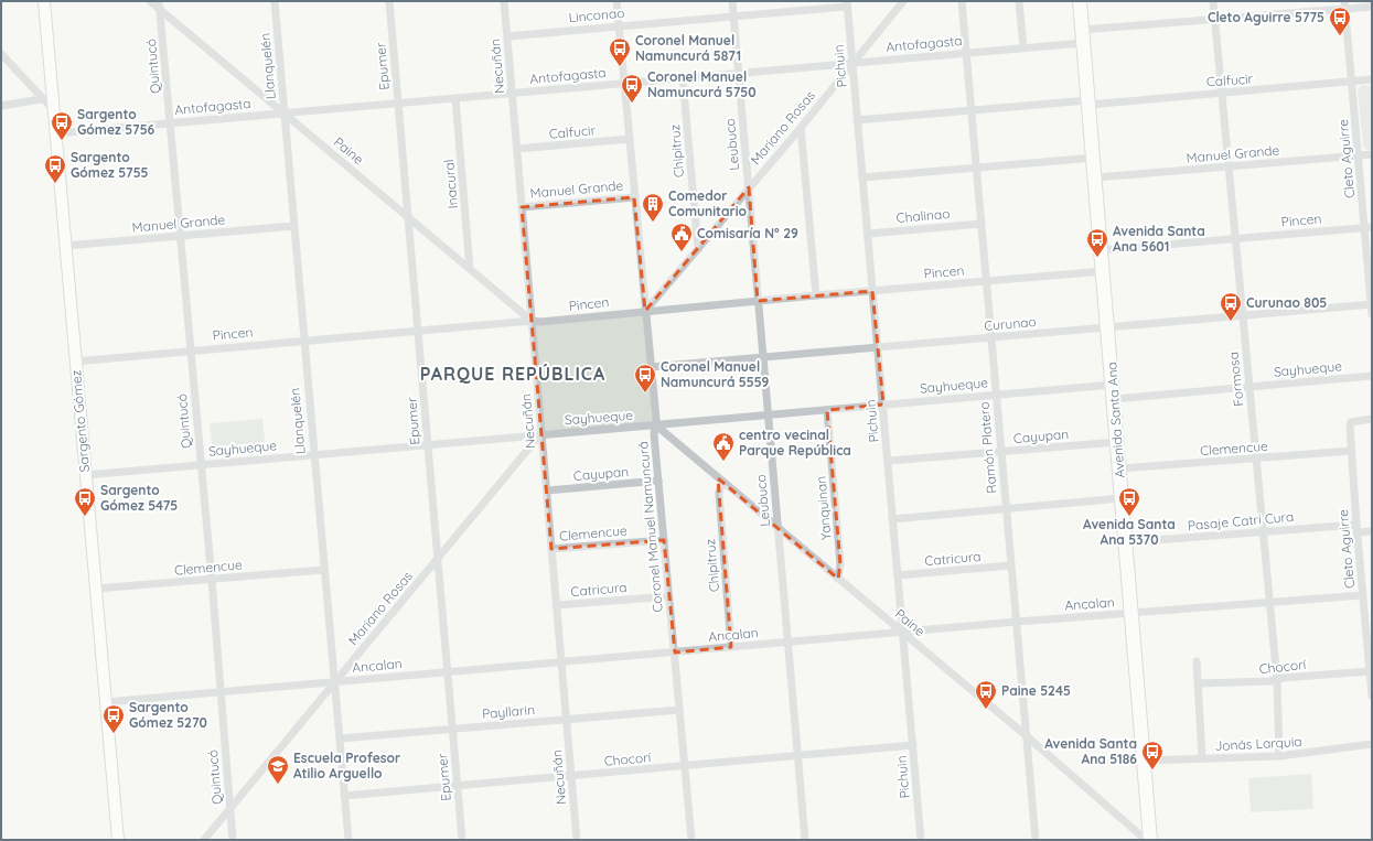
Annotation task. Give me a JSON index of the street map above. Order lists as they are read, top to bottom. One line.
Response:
{"streets":{"main road":["Avenida Santa Ana","Sargento Gómez"],"street":["Linconao","Antofagasta","Quintucó","Llanquelén","Epumer","Necuñán","Pichuin","Calfucir","Mariano Rosas","Leubuco","Paine","Chipitruz","Manuel Grande","Cleto Aguirre","Inacural","Chalinao","Pincen","Curunao","Sayhueque","Formosa","Cayupan","Ramón Platero","Clemencue","Yanquinan","Pasaje Catri Cura","Coronel Manuel Namuncurá","Catricura","Ancalan","Chocorí","Payllarin","Jonás Larquia"]},"crossings":[["Linconao","Necuñán"],["Linconao","Pichuin"],["Linconao","Leubuco"],["Linconao","Coronel Manuel Namuncurá"],["Antofagasta","Quintucó"],["Antofagasta","Llanquelén"],["Antofagasta","Epumer"],["Antofagasta","Necuñán"],["Antofagasta","Pichuin"],["Antofagasta","Mariano Rosas"],["Antofagasta","Leubuco"],["Antofagasta","Paine"],["Antofagasta","Chipitruz"],["Antofagasta","Cleto Aguirre"],["Antofagasta","Inacural"],["Antofagasta","Formosa"],["Antofagasta","Avenida Santa Ana"],["Antofagasta","Sargento Gómez"],["Antofagasta","Ramón Platero"],["Antofagasta","Coronel Manuel Namuncurá"],["Quintucó","Mariano Rosas"],["Quintucó","Paine"],["Quintucó","Manuel Grande"],["Quintucó","Pincen"],["Quintucó","Sayhueque"],["Quintucó","Clemencue"],["Quintucó","Ancalan"],["Llanquelén","Mariano Rosas"],["Llanquelén","Paine"],["Llanquelén","Manuel Grande"],["Llanquelén","Pincen"],["Llanquelén","Sayhueque"],["Llanquelén","Clemencue"],["Llanquelén","Ancalan"],["Llanquelén","Chocorí"],["Llanquelén","Payllarin"],["Epumer","Mariano Rosas"],["Epumer","Paine"],["Epumer","Pincen"],["Epumer","Sayhueque"],["Epumer","Ancalan"],["Epumer","Chocorí"],["Epumer","Payllarin"],["Necuñán","Calfucir"],["Necuñán","Mariano Rosas"],["Necuñán","Paine"],["Necuñán","Manuel Grande"],["Necuñán","Pincen"],["Necuñán","Sayhueque"],["Necuñán","Cayupan"],["Necuñán","Clemencue"],["Necuñán","Catricura"],["Necuñán","Ancalan"],["Necuñán","Chocorí"],["Necuñán","Payllarin"],["Pichuin","Calfucir"],["Pichuin","Mariano Rosas"],["Pichuin","Paine"],["Pichuin","Chalinao"],["Pichuin","Pincen"],["Pichuin","Curunao"],["Pichuin","Sayhueque"],["Pichuin","Cayupan"],["Pichuin","Catricura"],["Pichuin","Ancalan"],["Pichuin","Chocorí"],["Calfucir","Cleto Aguirre"],["Calfucir","Formosa"],["Calfucir","Avenida Santa Ana"],["Calfucir","Ramón Platero"],["Calfucir","Coronel Manuel Namuncurá"],["Mariano Rosas","Leubuco"],["Mariano Rosas","Chipitruz"],["Mariano Rosas","Pincen"],["Mariano Rosas","Sayhueque"],["Mariano Rosas","Coronel Manuel Namuncurá"],["Mariano Rosas","Ancalan"],["Leubuco","Paine"],["Leubuco","Pincen"],["Leubuco","Curunao"],["Leubuco","Sayhueque"],["Leubuco","Ancalan"],["Leubuco","Chocorí"],["Paine","Chipitruz"],["Paine","Inacural"],["Paine","Pincen"],["Paine","Sayhueque"],["Paine","Ramón Platero"],["Paine","Yanquinan"],["Paine","Coronel Manuel Namuncurá"],["Paine","Ancalan"],["Chipitruz","Ancalan"],["Manuel Grande","Cleto Aguirre"],["Manuel Grande","Formosa"],["Manuel Grande","Avenida Santa Ana"],["Manuel Grande","Sargento Gómez"],["Manuel Grande","Coronel Manuel Namuncurá"],["Cleto Aguirre","Pincen"],["Cleto Aguirre","Curunao"],["Cleto Aguirre","Clemencue"],["Cleto Aguirre","Pasaje Catri Cura"],["Cleto Aguirre","Ancalan"],["Cleto Aguirre","Chocorí"],["Chalinao","Ramón Platero"],["Pincen","Formosa"],["Pincen","Avenida Santa Ana"],["Pincen","Sargento Gómez"],["Pincen","Ramón Platero"],["Pincen","Coronel Manuel Namuncurá"],["Curunao","Formosa"],["Curunao","Avenida Santa Ana"],["Curunao","Ramón Platero"],["Curunao","Coronel Manuel Namuncurá"],["Sayhueque","Formosa"],["Sayhueque","Avenida Santa Ana"],["Sayhueque","Sargento Gómez"],["Sayhueque","Ramón Platero"],["Sayhueque","Yanquinan"],["Sayhueque","Coronel Manuel Namuncurá"],["Formosa","Clemencue"],["Formosa","Pasaje Catri Cura"],["Formosa","Ancalan"],["Formosa","Chocorí"],["Formosa","Jonás Larquia"],["Avenida Santa Ana","Cayupan"],["Avenida Santa Ana","Clemencue"],["Avenida Santa Ana","Pasaje Catri Cura"],["Avenida Santa Ana","Ancalan"],["Avenida Santa Ana","Jonás Larquia"],["Sargento Gómez","Clemencue"],["Sargento Gómez","Ancalan"],["Cayupan","Ramón Platero"],["Cayupan","Coronel Manuel Namuncurá"],["Ramón Platero","Catricura"],["Ramón Platero","Ancalan"],["Clemencue","Coronel Manuel Namuncurá"],["Coronel Manuel Namuncurá","Catricura"],["Coronel Manuel Namuncurá","Ancalan"],["Coronel Manuel Namuncurá","Chocorí"],["Coronel Manuel Namuncurá","Payllarin"]],"districts":["PARQUE REPÚBLICA"],"places":{"bus stop":["Cleto Aguirre 5775","Coronel Manuel Namuncurá 5871","Coronel Manuel Namuncurá 5750","Sargento Gómez 5756","Sargento Gómez 5755","Avenida Santa Ana 5601","Curunao 805","Coronel Manuel Namuncurá 5559","Sargento Gómez 5475","Avenida Santa Ana 5370","Paine 5245","Sargento Gómez 5270","Avenida Santa Ana 5186"],"building":["Comedor Comunitario"],"public building":["Comisaría N° 29","centro vecinal Parque República"],"school or university":["Escuela Profesor Atilio Arguello"]}}
